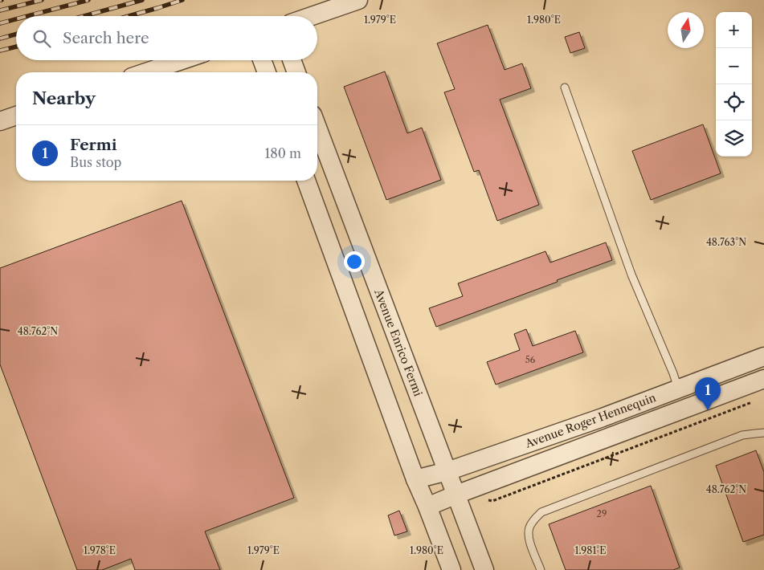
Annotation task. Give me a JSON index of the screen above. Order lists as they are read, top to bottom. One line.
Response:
{"streets":{"street":["Avenue Enrico Fermi","Avenue Roger Hennequin"]},"crossings":[["Avenue Enrico Fermi","Avenue Roger Hennequin"]],"house_numbers":["56","29"],"north":"top","page":{"map_buttons":["+","−"],"search":"Search here","heading":"Nearby","list":[{"mark":"1","name":"Fermi","note":"Bus stop","value":"180 m"}],"pins":"1"},"coordinates":["1.979°E","1.980°E","48.763°N","48.762°N","1.978°E","1.981°E"]}
